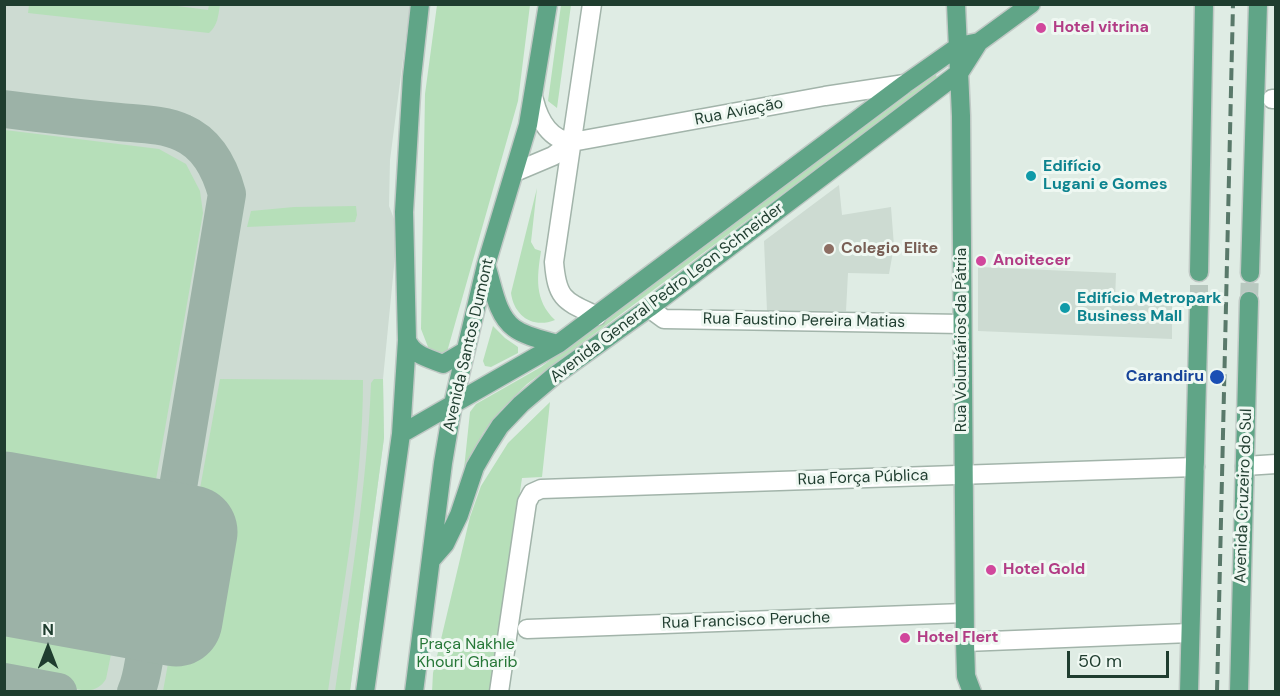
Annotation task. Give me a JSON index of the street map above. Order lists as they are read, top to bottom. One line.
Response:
{"streets":{"main road":["Avenida General Pedro Leon Schneider","Rua Voluntários da Pátria","Avenida Santos Dumont","Avenida Cruzeiro do Sul"],"street":["Rua Aviação","Rua Faustino Pereira Matias","Rua Força Pública","Rua Francisco Peruche"]},"crossings":[["Rua Aviação","Avenida General Pedro Leon Schneider"],["Rua Aviação","Avenida Santos Dumont"],["Avenida General Pedro Leon Schneider","Rua Faustino Pereira Matias"],["Avenida General Pedro Leon Schneider","Rua Voluntários da Pátria"],["Avenida General Pedro Leon Schneider","Avenida Santos Dumont"],["Rua Faustino Pereira Matias","Rua Voluntários da Pátria"],["Rua Voluntários da Pátria","Rua Força Pública"],["Rua Voluntários da Pátria","Rua Francisco Peruche"]],"parks":["Praça Nakhle Khouri Gharib"],"places":["Hotel vitrina","Edifício Lugani e Gomes","Colegio Elite","Anoitecer","Edifício Metropark Business Mall","Carandiru","Hotel Gold","Hotel Flert"],"scale_bar":"50 m","north":"top"}
